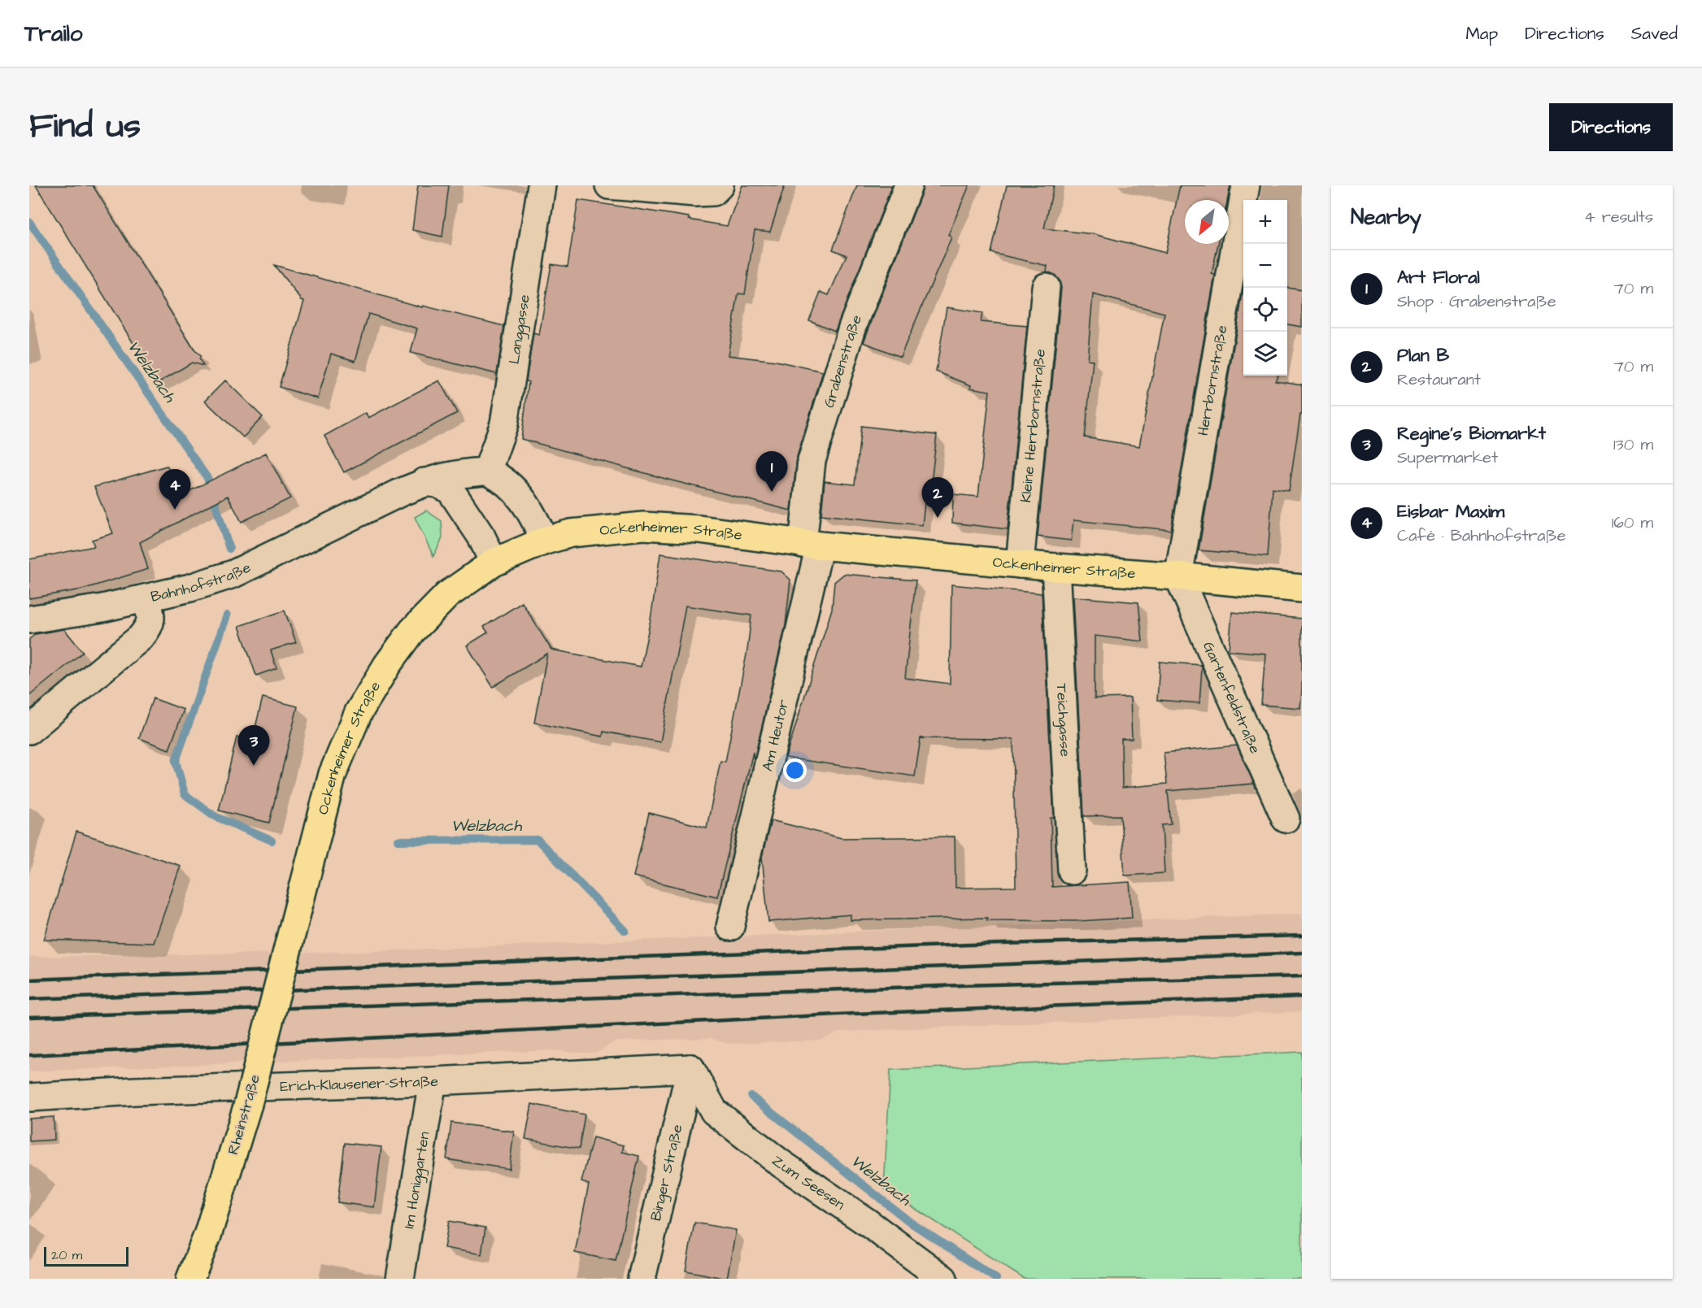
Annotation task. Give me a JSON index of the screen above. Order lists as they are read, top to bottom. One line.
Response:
{"streets":{"main road":["Ockenheimer Straße","Rheinstraße"],"street":["Langgasse","Grabenstraße","Herrbornstraße","Kleine Herrbornstraße","Bahnhofstraße","Gartenfeldstraße","Teichgasse","Am Heutor","Erich-Klausener-Straße","Binger Straße","Im Honiggarten","Zum Seesen"]},"crossings":[["Langgasse","Bahnhofstraße"],["Grabenstraße","Ockenheimer Straße"],["Grabenstraße","Am Heutor"],["Herrbornstraße","Ockenheimer Straße"],["Herrbornstraße","Gartenfeldstraße"],["Kleine Herrbornstraße","Ockenheimer Straße"],["Ockenheimer Straße","Gartenfeldstraße"],["Ockenheimer Straße","Teichgasse"],["Ockenheimer Straße","Am Heutor"],["Ockenheimer Straße","Rheinstraße"],["Erich-Klausener-Straße","Binger Straße"],["Erich-Klausener-Straße","Im Honiggarten"],["Erich-Klausener-Straße","Zum Seesen"],["Binger Straße","Zum Seesen"]],"water":["Welzbach"],"scale_bar":"20 m","north":"bottom left","page":{"header":"Trailo","nav":["Map","Directions","Saved"],"title":"Find us","buttons":"Directions","heading":["Nearby","4 results"],"map_buttons":["+","−"],"list":[{"mark":"1","name":"Art Floral","note":"Shop · Grabenstraße","value":"70 m"},{"mark":"2","name":"Plan B","note":"Restaurant","value":"70 m"},{"mark":"3","name":"Regine‘s Biomarkt","note":"Supermarket","value":"130 m"},{"mark":"4","name":"Eisbar Maxim","note":"Café · Bahnhofstraße","value":"160 m"}],"pins":["1","4","2","3"],"scale":"20 m"}}
